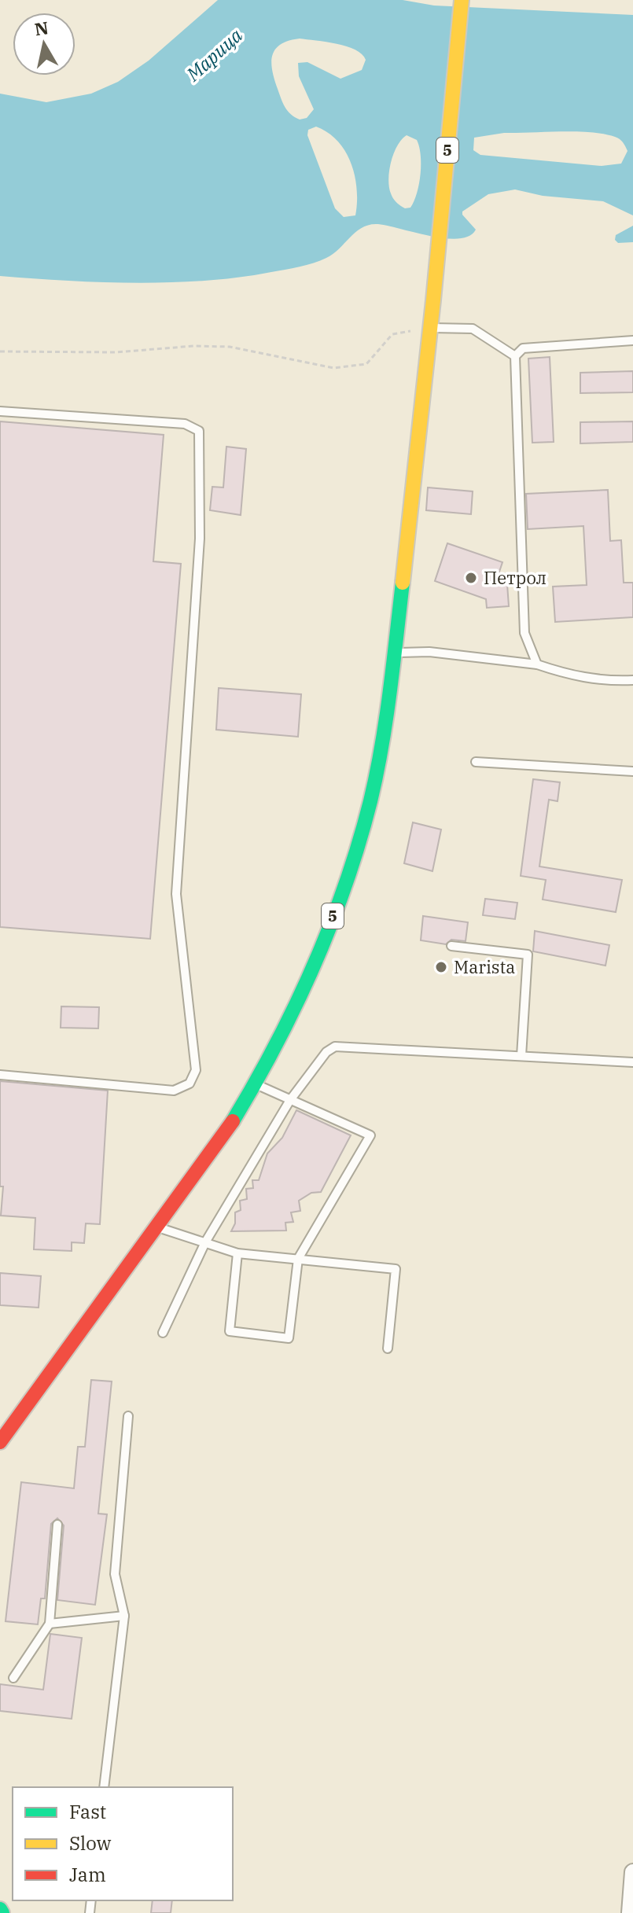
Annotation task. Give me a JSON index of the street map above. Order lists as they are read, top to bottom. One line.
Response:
{"streets":{"main road":["5"]},"water":["Марица"],"places":["Петрол","Marista"],"legend":["Fast","Slow","Jam"],"north":"top"}
